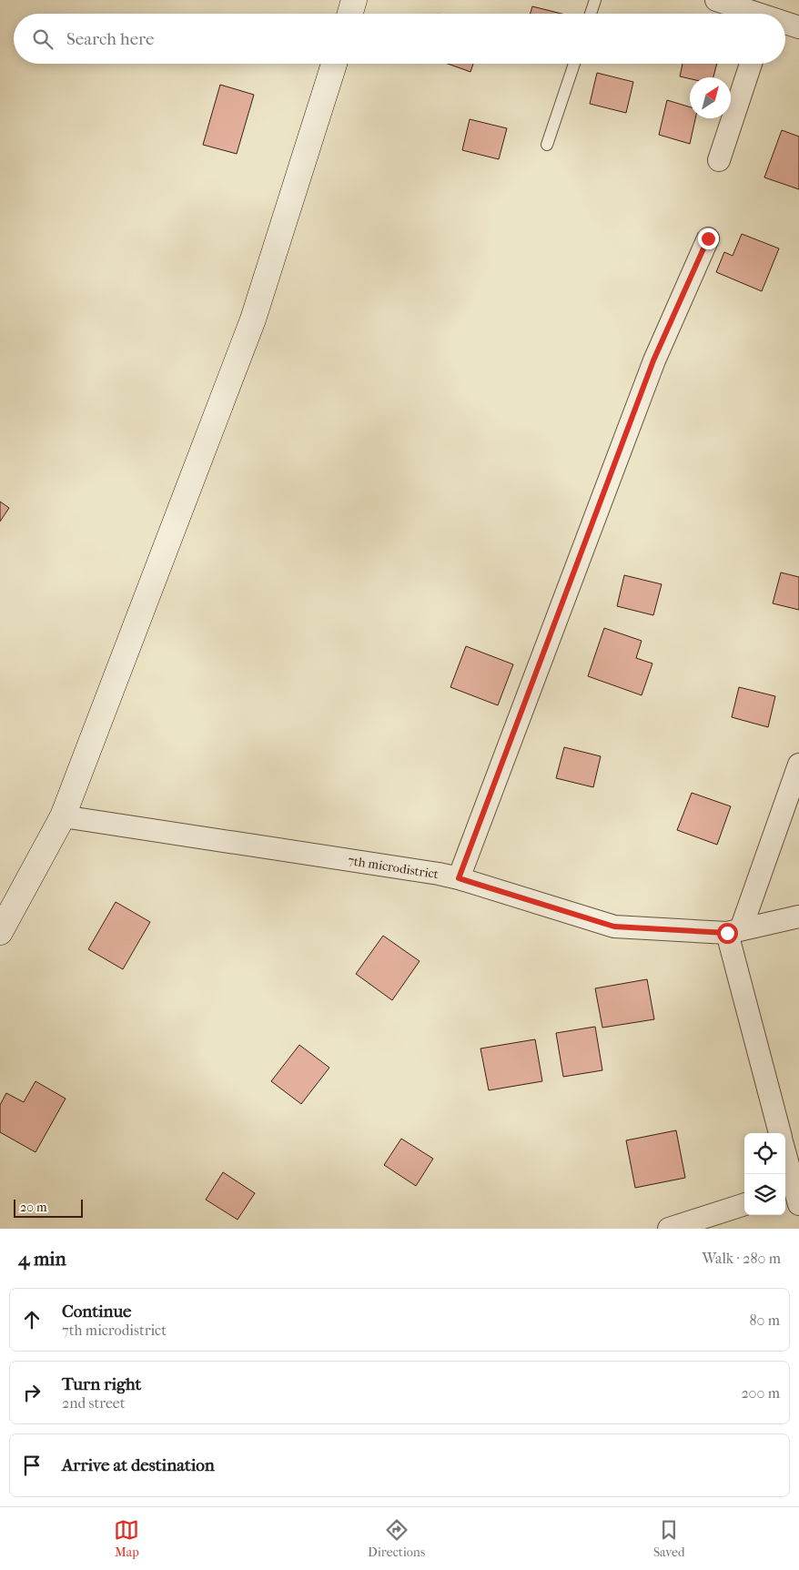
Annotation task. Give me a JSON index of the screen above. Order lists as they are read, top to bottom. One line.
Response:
{"streets":{"street":["7th microdistrict"]},"scale_bar":"20 m","north":"top right","page":{"search":"Search here","scale":"20 m","heading":["4 min","Walk · 280 m"],"list":[["Continue","7th microdistrict","80 m"],["Turn right","2nd street","200 m"],"Arrive at destination"],"nav":["Map","Directions","Saved"]}}
